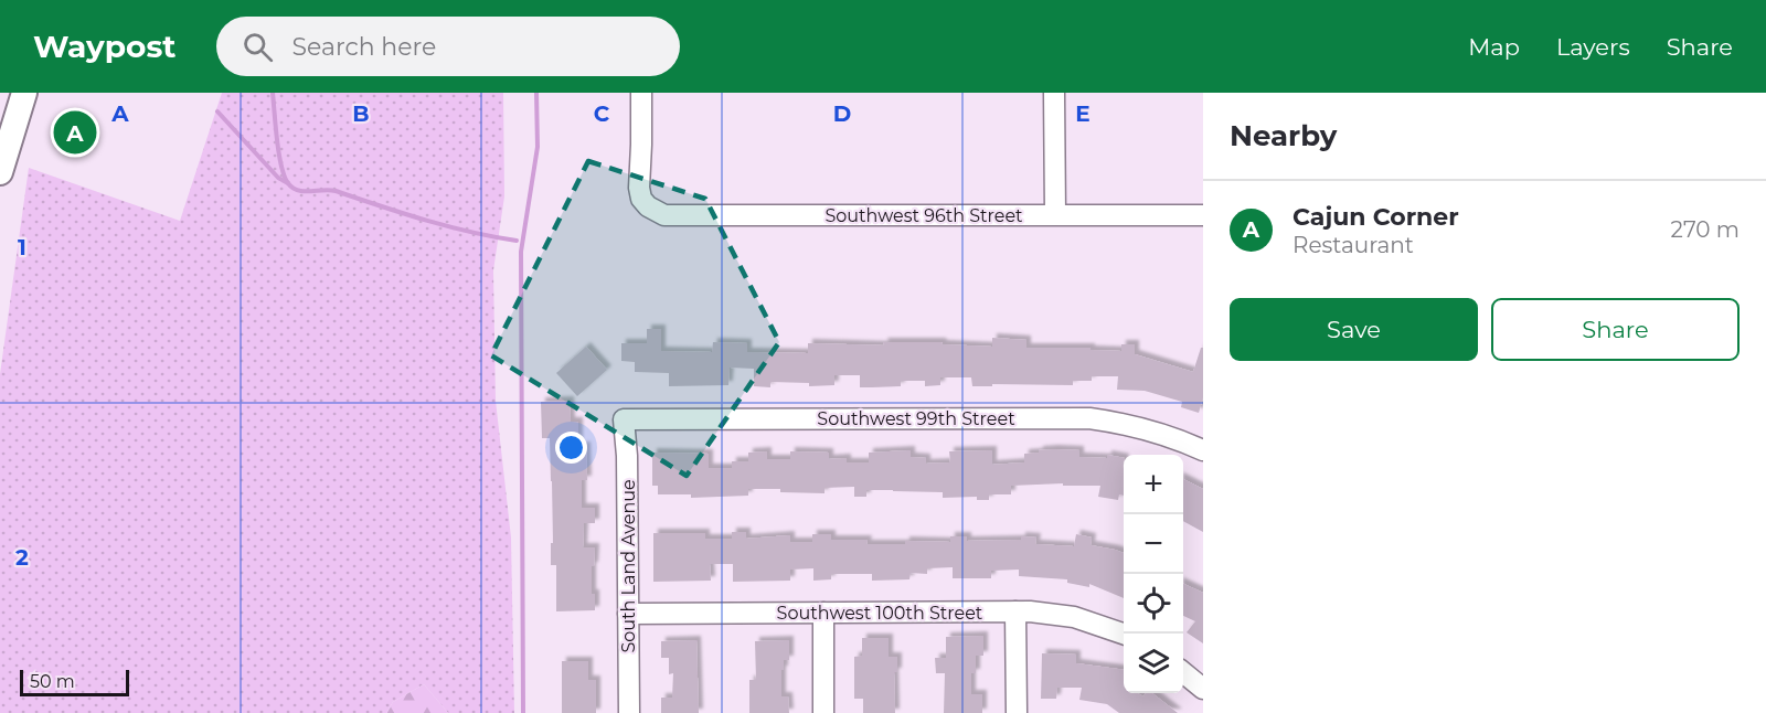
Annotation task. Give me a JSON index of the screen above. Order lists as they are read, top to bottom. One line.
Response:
{"streets":{"street":["Southwest 96th Street","Southwest 99th Street","South Land Avenue","Southwest 100th Street"]},"crossings":[["Southwest 99th Street","South Land Avenue"],["South Land Avenue","Southwest 100th Street"]],"scale_bar":"50 m","page":{"header":"Waypost","search":"Search here","nav":["Map","Layers","Share"],"heading":"Nearby","pins":"A","list":[{"mark":"A","name":"Cajun Corner","note":"Restaurant","value":"270 m"}],"buttons":["Save","Share"],"map_buttons":["+","−"],"scale":"50 m"},"grid":{"columns":["A","B","C","D","E"],"rows":["1","2"]}}
